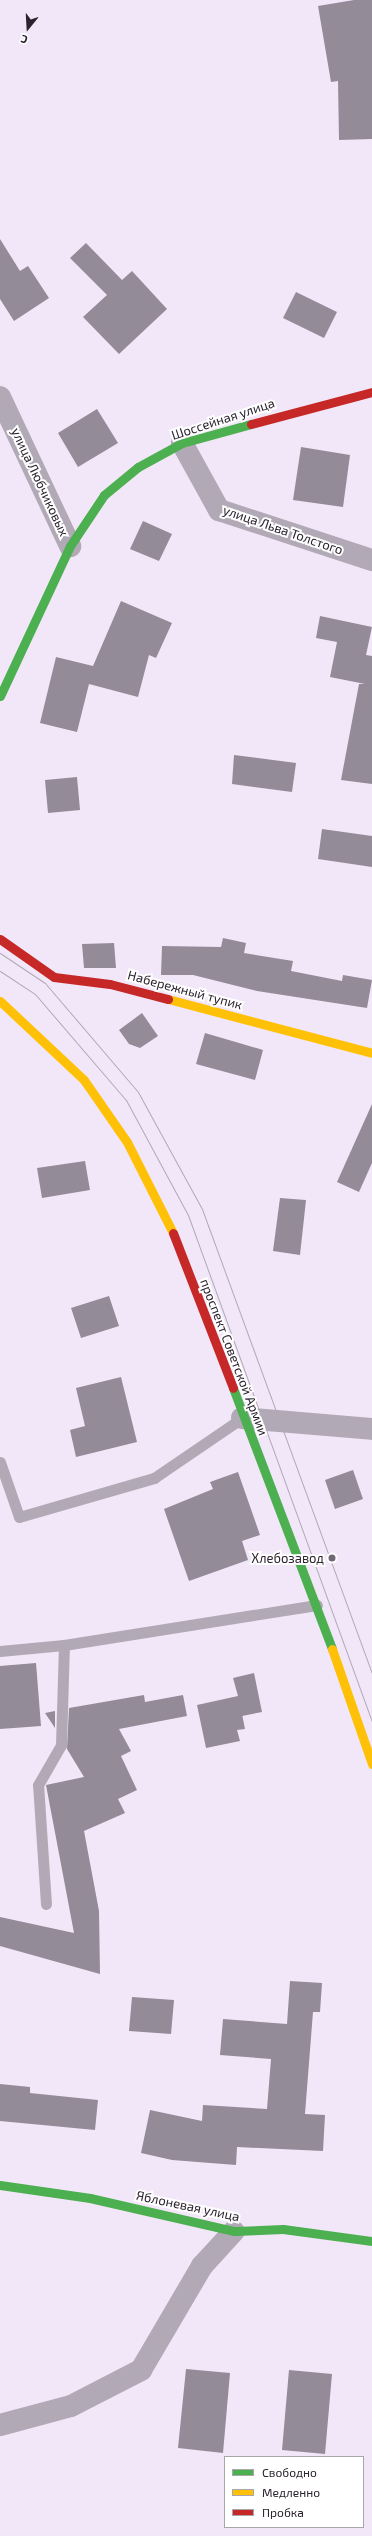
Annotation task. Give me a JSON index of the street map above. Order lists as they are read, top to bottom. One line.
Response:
{"streets":{"main road":["Шоссейная улица","Набережный тупик","проспект Советской Армии","Яблоневая улица"],"street":["улица Любчиковых","улица Льва Толстого"]},"crossings":[["Шоссейная улица","улица Любчиковых"],["Шоссейная улица","улица Льва Толстого"]],"places":["Хлебозавод"],"legend":["Свободно","Медленно","Пробка"],"north":"bottom"}
